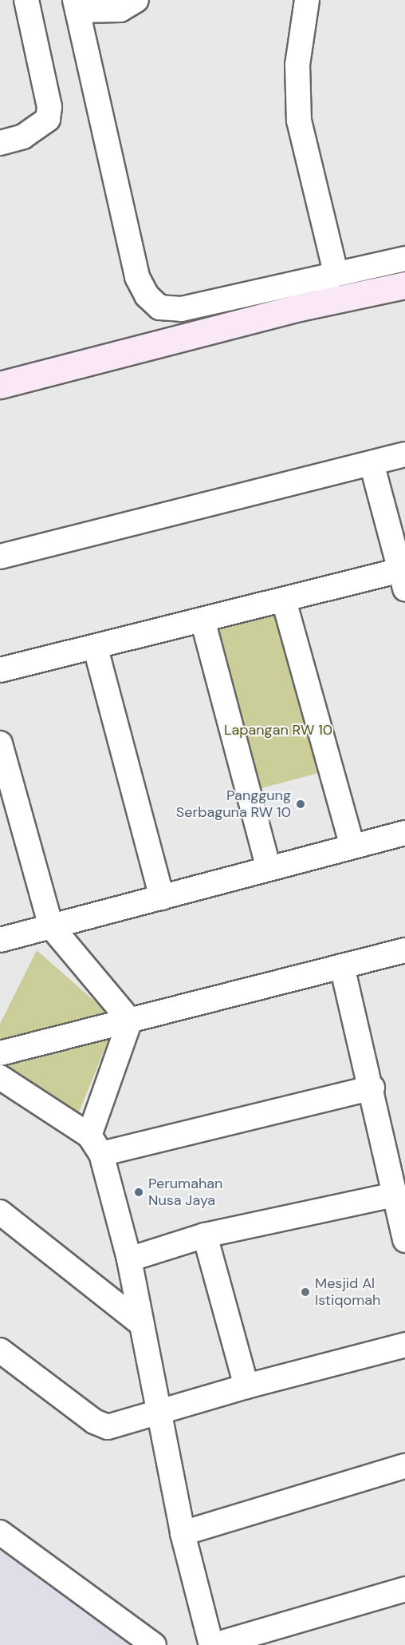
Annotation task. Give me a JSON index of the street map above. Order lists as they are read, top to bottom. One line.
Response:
{"parks":["Lapangan RW 10"],"places":["Panggung Serbaguna RW 10","Perumahan Nusa Jaya","Mesjid Al Istiqomah"]}
